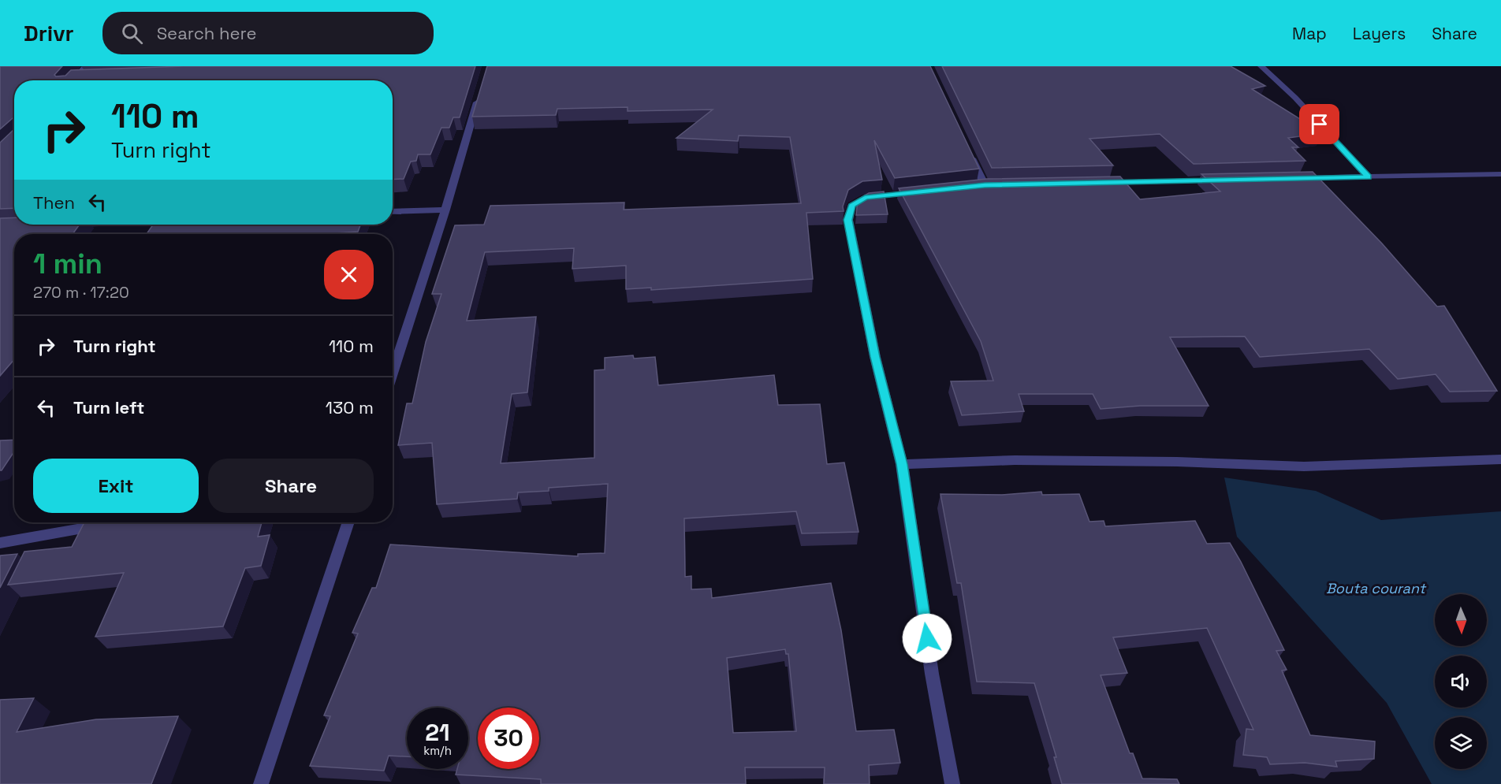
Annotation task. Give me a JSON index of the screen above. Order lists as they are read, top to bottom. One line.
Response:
{"water":["Bouta courant"],"north":"bottom","page":{"header":"Drivr","search":"Search here","nav":["Map","Layers","Share"],"turn":["110 m","Turn right"],"then":"Then","heading":["1 min","270 m · 17:20"],"list":[{"name":"Turn right","value":"110 m"},{"name":"Turn left","value":"130 m"}],"buttons":["Exit","Share"],"speed":"21 km/h","limit":"30"}}
